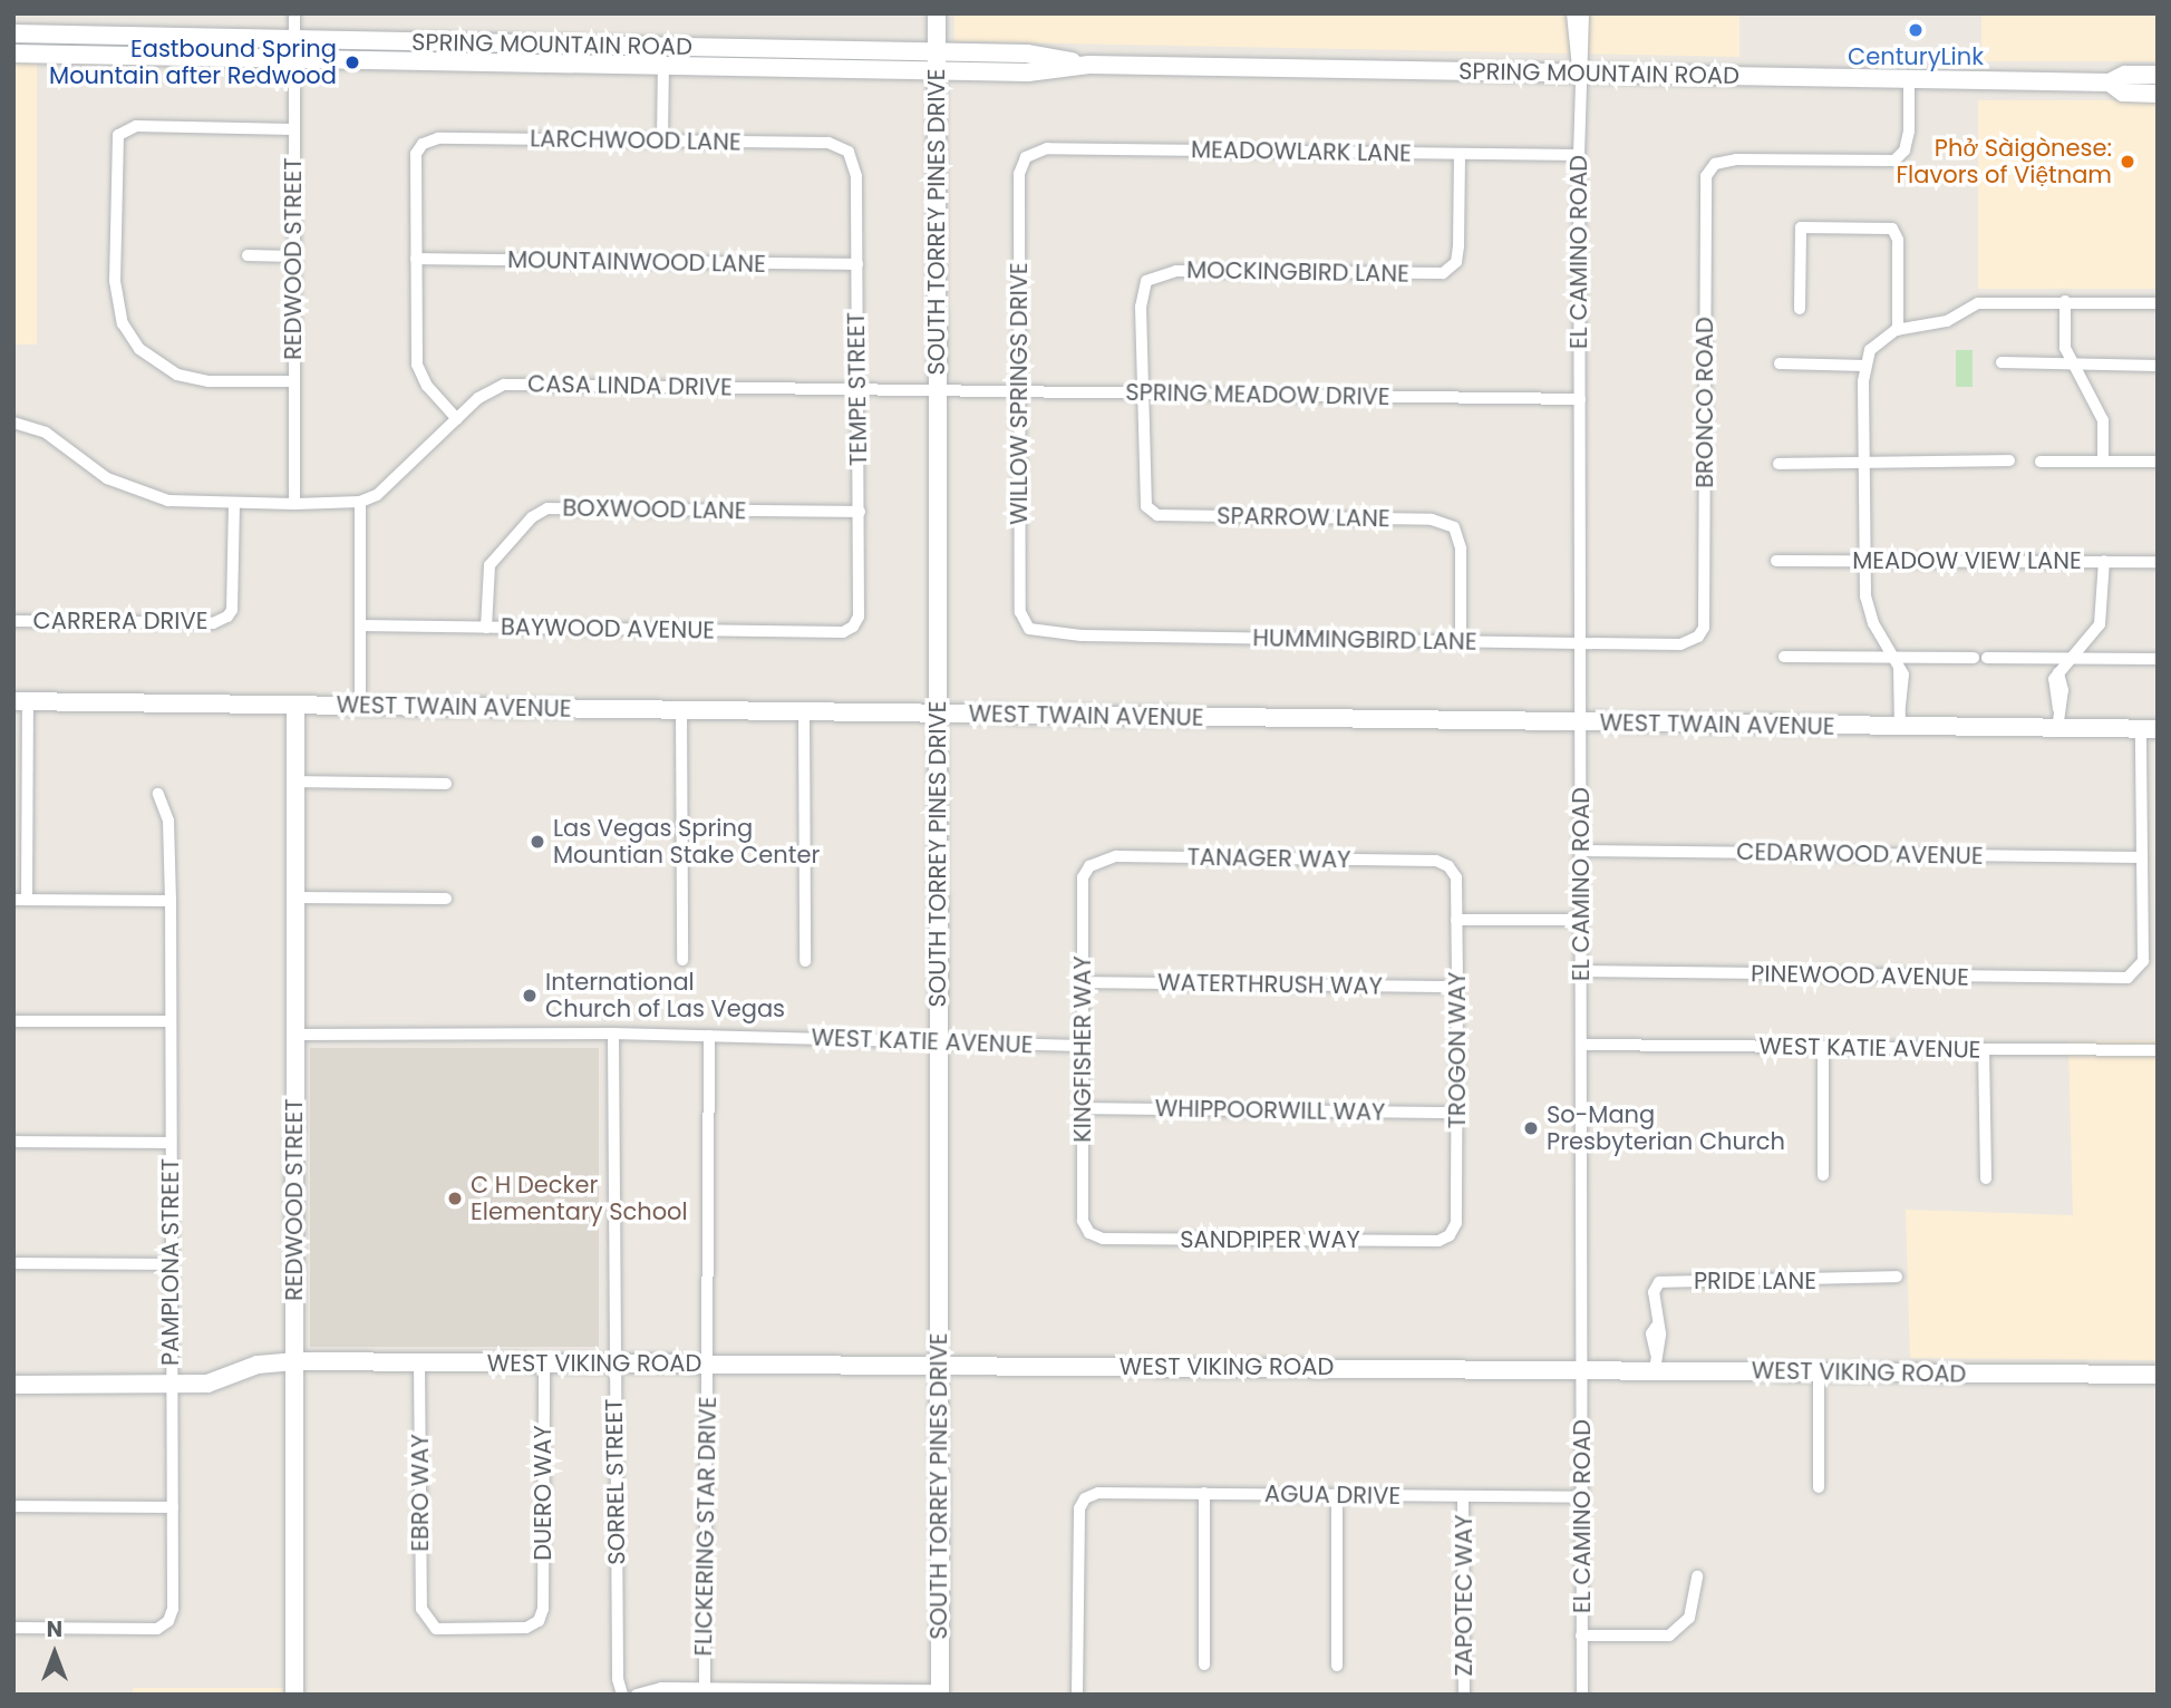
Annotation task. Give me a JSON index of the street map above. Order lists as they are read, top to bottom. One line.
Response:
{"streets":{"street":["SPRING MOUNTAIN ROAD","LARCHWOOD LANE","MEADOWLARK LANE","SOUTH TORREY PINES DRIVE","EL CAMINO ROAD","REDWOOD STREET","MOUNTAINWOOD LANE","MOCKINGBIRD LANE","CASA LINDA DRIVE","TEMPE STREET","WILLOW SPRINGS DRIVE","SPRING MEADOW DRIVE","BRONCO ROAD","BOXWOOD LANE","SPARROW LANE","MEADOW VIEW LANE","CARRERA DRIVE","BAYWOOD AVENUE","HUMMINGBIRD LANE","WEST TWAIN AVENUE","CEDARWOOD AVENUE","TANAGER WAY","PINEWOOD AVENUE","WATERTHRUSH WAY","WEST KATIE AVENUE","KINGFISHER WAY","TROGON WAY","WHIPPOORWILL WAY","SANDPIPER WAY","PAMPLONA STREET","PRIDE LANE","WEST VIKING ROAD","SORREL STREET","EBRO WAY","DUERO WAY","AGUA DRIVE","FLICKERING STAR DRIVE","ZAPOTEC WAY"]},"crossings":[["SPRING MOUNTAIN ROAD","SOUTH TORREY PINES DRIVE"],["SPRING MOUNTAIN ROAD","EL CAMINO ROAD"],["SPRING MOUNTAIN ROAD","REDWOOD STREET"],["SPRING MOUNTAIN ROAD","BRONCO ROAD"],["LARCHWOOD LANE","MOUNTAINWOOD LANE"],["LARCHWOOD LANE","TEMPE STREET"],["MEADOWLARK LANE","EL CAMINO ROAD"],["MEADOWLARK LANE","MOCKINGBIRD LANE"],["MEADOWLARK LANE","WILLOW SPRINGS DRIVE"],["SOUTH TORREY PINES DRIVE","CASA LINDA DRIVE"],["SOUTH TORREY PINES DRIVE","SPRING MEADOW DRIVE"],["SOUTH TORREY PINES DRIVE","WEST TWAIN AVENUE"],["SOUTH TORREY PINES DRIVE","WEST KATIE AVENUE"],["SOUTH TORREY PINES DRIVE","WEST VIKING ROAD"],["EL CAMINO ROAD","SPRING MEADOW DRIVE"],["EL CAMINO ROAD","HUMMINGBIRD LANE"],["EL CAMINO ROAD","WEST TWAIN AVENUE"],["EL CAMINO ROAD","CEDARWOOD AVENUE"],["EL CAMINO ROAD","PINEWOOD AVENUE"],["EL CAMINO ROAD","WEST KATIE AVENUE"],["EL CAMINO ROAD","WEST VIKING ROAD"],["EL CAMINO ROAD","AGUA DRIVE"],["REDWOOD STREET","WEST TWAIN AVENUE"],["REDWOOD STREET","WEST KATIE AVENUE"],["REDWOOD STREET","WEST VIKING ROAD"],["MOUNTAINWOOD LANE","TEMPE STREET"],["MOCKINGBIRD LANE","SPRING MEADOW DRIVE"],["MOCKINGBIRD LANE","SPARROW LANE"],["CASA LINDA DRIVE","TEMPE STREET"],["CASA LINDA DRIVE","SPRING MEADOW DRIVE"],["TEMPE STREET","BOXWOOD LANE"],["TEMPE STREET","BAYWOOD AVENUE"],["WILLOW SPRINGS DRIVE","SPRING MEADOW DRIVE"],["WILLOW SPRINGS DRIVE","HUMMINGBIRD LANE"],["SPRING MEADOW DRIVE","SPARROW LANE"],["BRONCO ROAD","HUMMINGBIRD LANE"],["BOXWOOD LANE","BAYWOOD AVENUE"],["SPARROW LANE","HUMMINGBIRD LANE"],["CEDARWOOD AVENUE","PINEWOOD AVENUE"],["TANAGER WAY","KINGFISHER WAY"],["TANAGER WAY","TROGON WAY"],["WATERTHRUSH WAY","KINGFISHER WAY"],["WATERTHRUSH WAY","TROGON WAY"],["WEST KATIE AVENUE","KINGFISHER WAY"],["WEST KATIE AVENUE","SORREL STREET"],["WEST KATIE AVENUE","FLICKERING STAR DRIVE"],["KINGFISHER WAY","WHIPPOORWILL WAY"],["KINGFISHER WAY","SANDPIPER WAY"],["TROGON WAY","WHIPPOORWILL WAY"],["TROGON WAY","SANDPIPER WAY"],["PAMPLONA STREET","WEST VIKING ROAD"],["PRIDE LANE","WEST VIKING ROAD"],["WEST VIKING ROAD","SORREL STREET"],["WEST VIKING ROAD","EBRO WAY"],["WEST VIKING ROAD","DUERO WAY"],["WEST VIKING ROAD","FLICKERING STAR DRIVE"],["EBRO WAY","DUERO WAY"],["AGUA DRIVE","ZAPOTEC WAY"]],"places":["CenturyLink","Eastbound Spring Mountain after Redwood","Phở Sàigònese: Flavors of Việtnam","Las Vegas Spring Mountian Stake Center","International Church of Las Vegas","So-Mang Presbyterian Church","C H Decker Elementary School"],"north":"top"}
